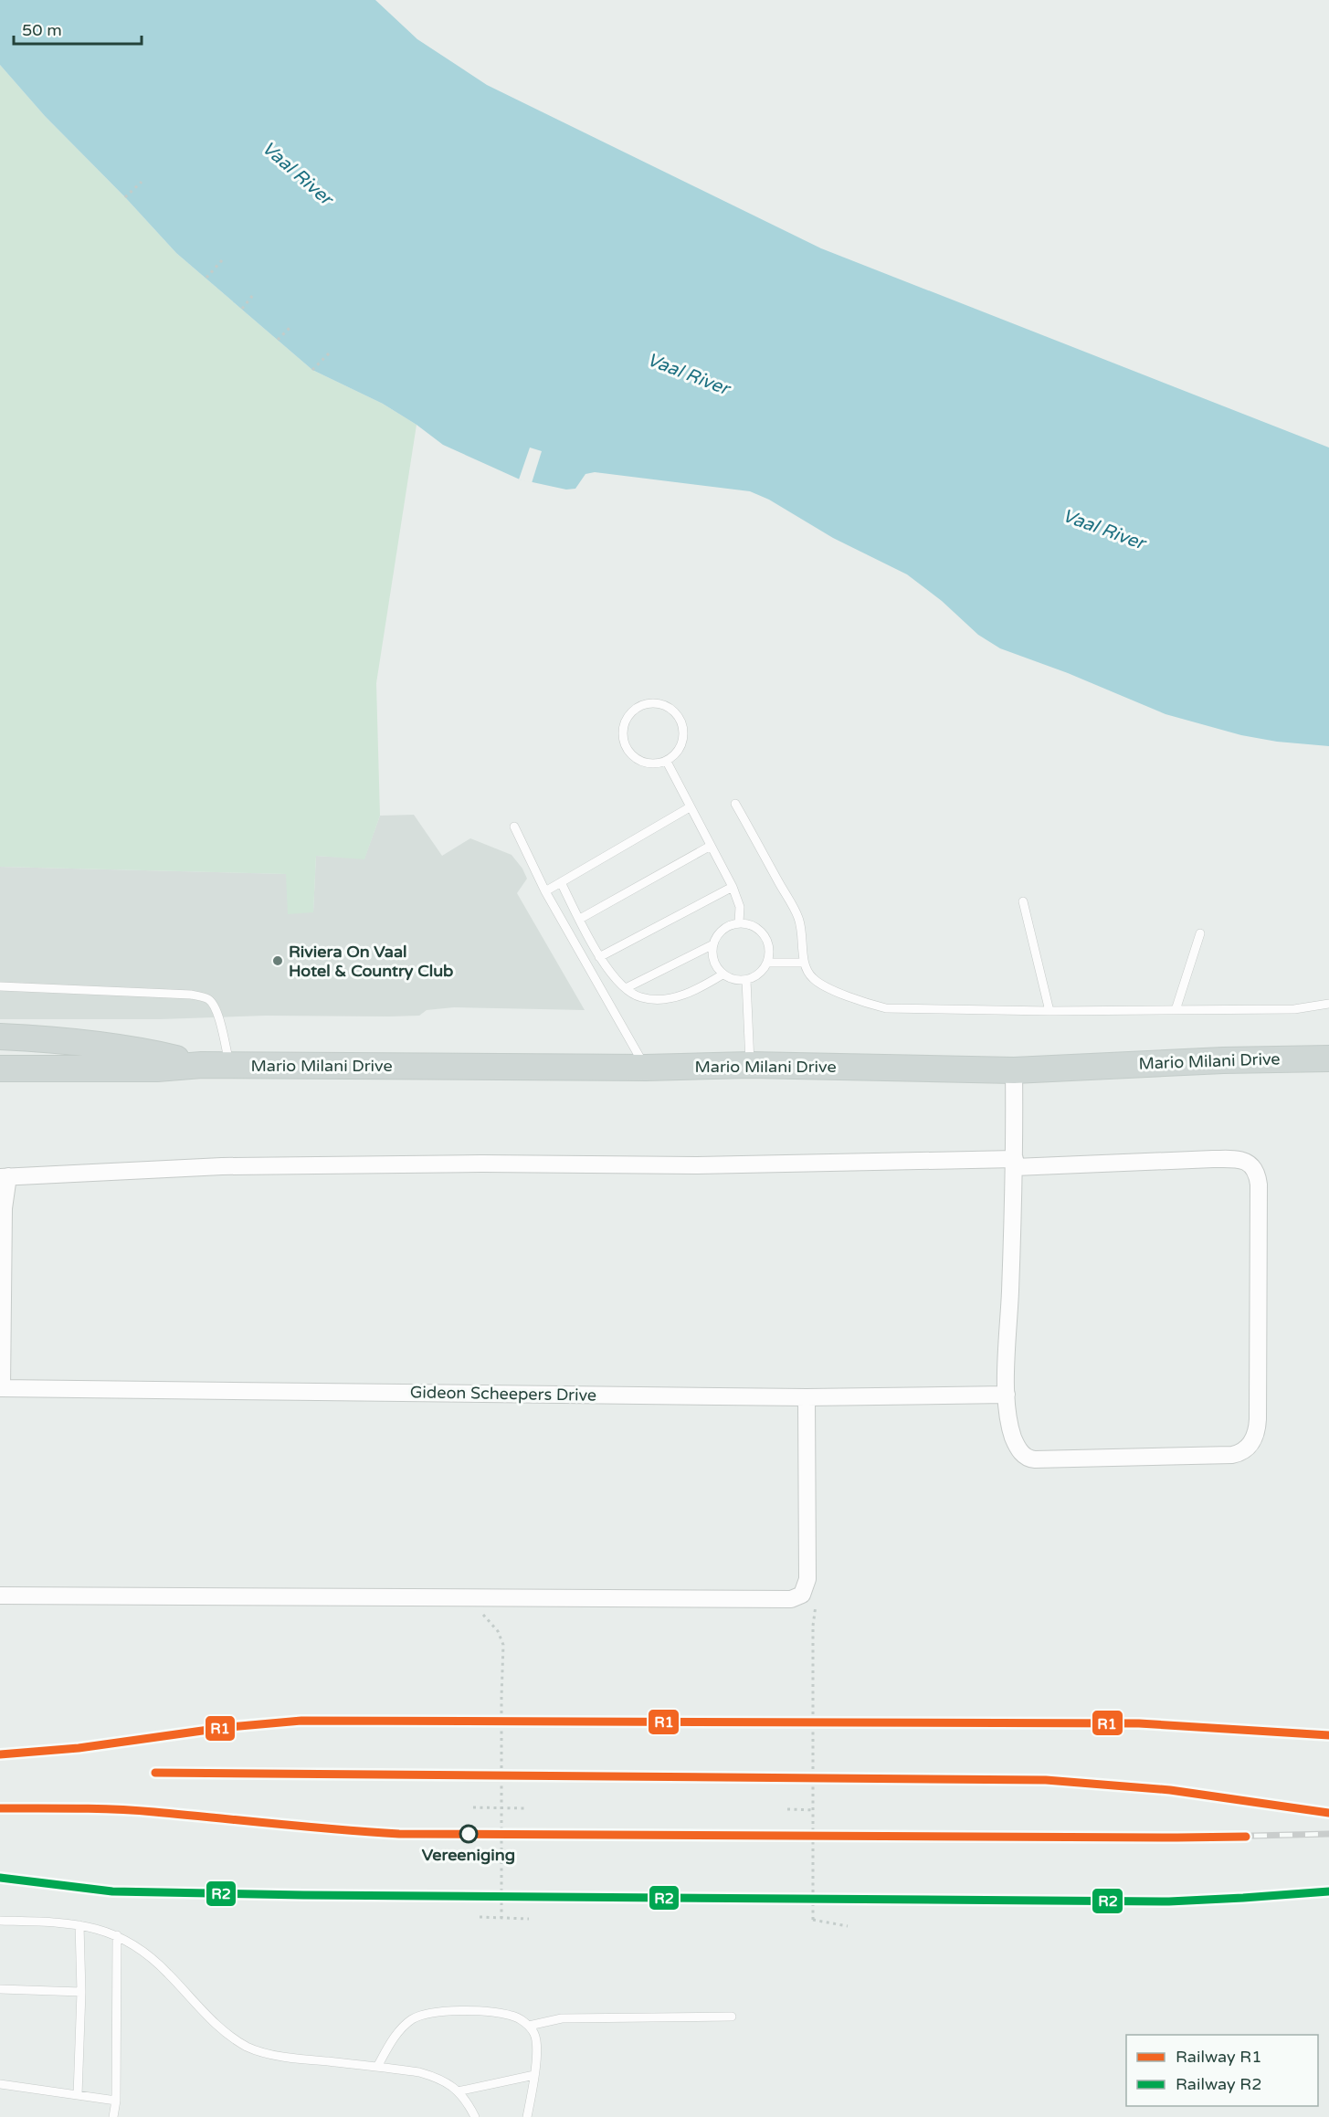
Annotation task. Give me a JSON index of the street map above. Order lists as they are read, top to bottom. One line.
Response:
{"streets":{"main road":["Mario Milani Drive"],"street":["Gideon Scheepers Drive"]},"water":["Vaal River"],"places":["Riviera On Vaal Hotel & Country Club","Vereeniging"],"lines":["rail line R1","rail line R2"],"legend":["Railway R1","Railway R2"],"scale_bar":"50 m"}
